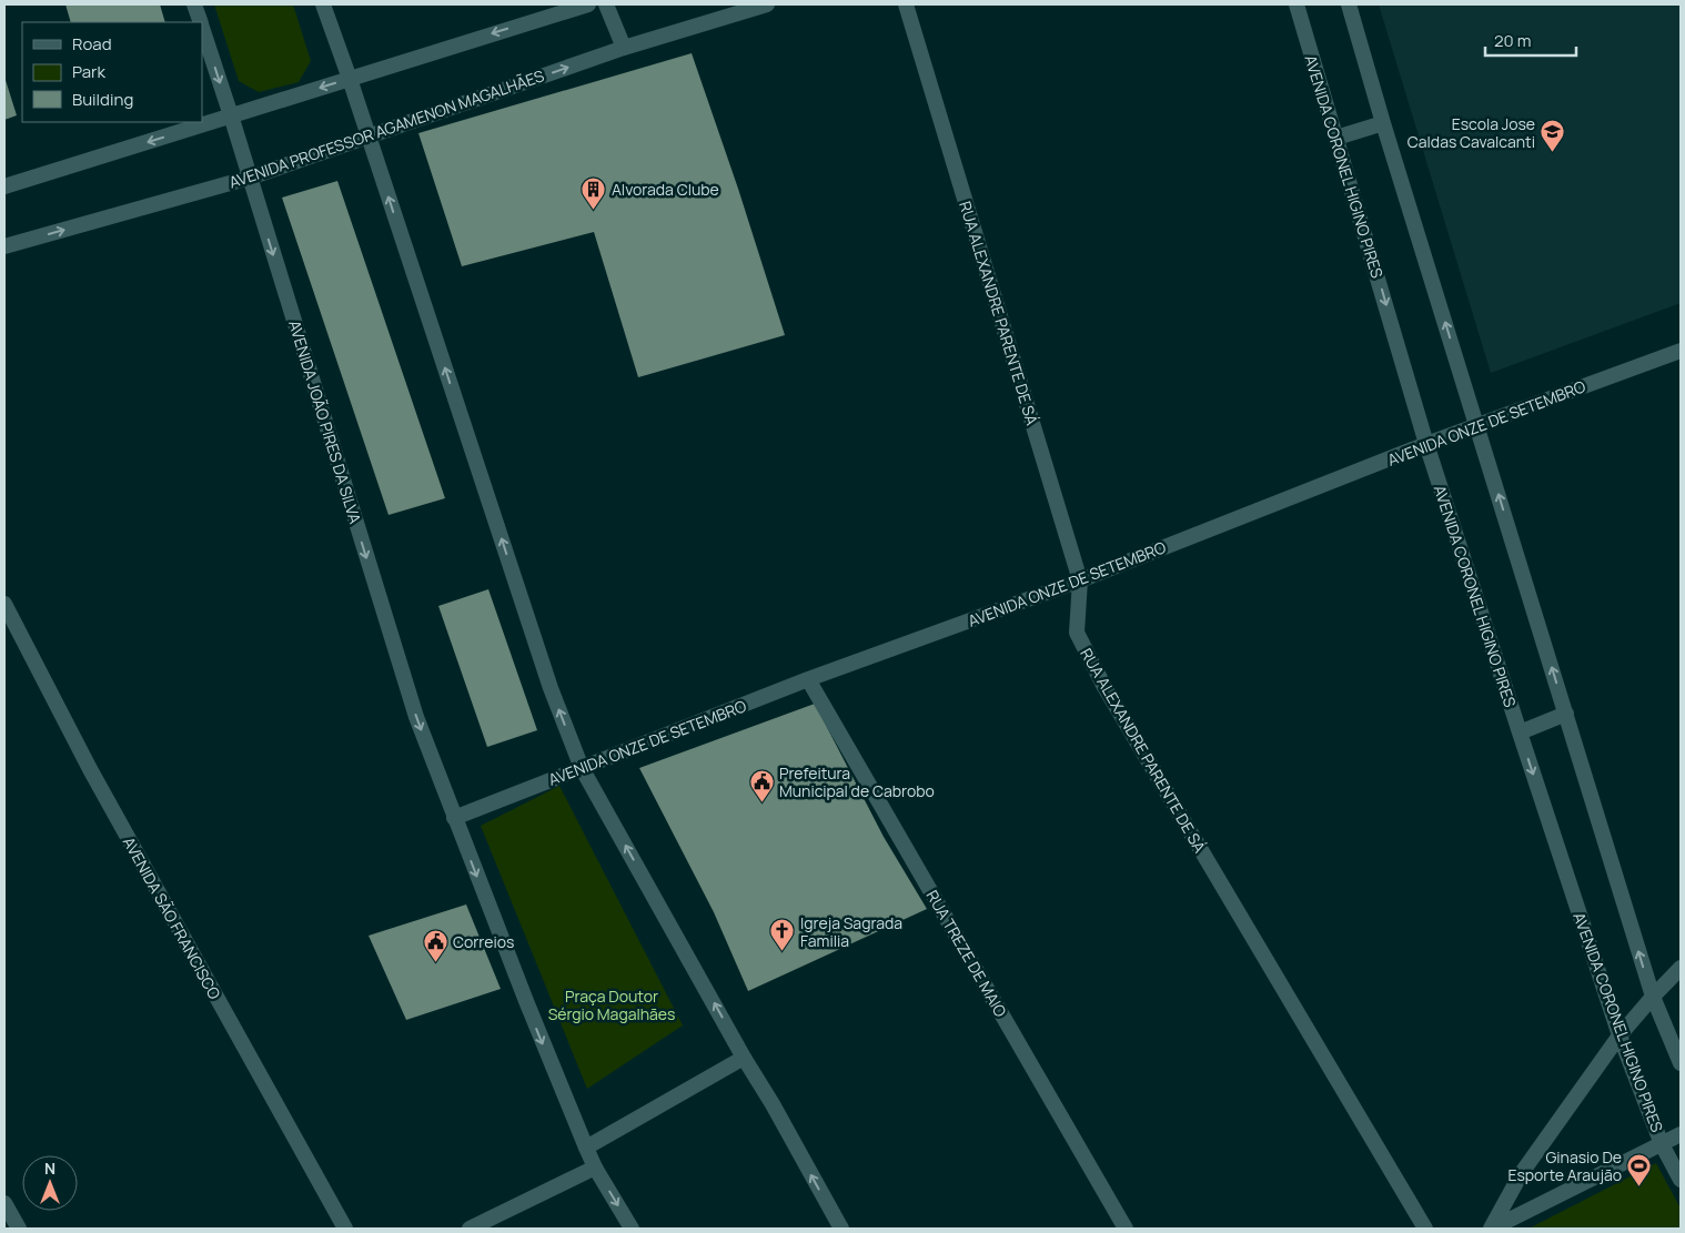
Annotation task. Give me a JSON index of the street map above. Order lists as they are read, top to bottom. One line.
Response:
{"streets":{"street":["AVENIDA PROFESSOR AGAMENON MAGALHÃES","AVENIDA CORONEL HIGINO PIRES","RUA ALEXANDRE PARENTE DE SÁ","AVENIDA JOÃO PIRES DA SILVA","AVENIDA ONZE DE SETEMBRO","AVENIDA SÃO FRANCISCO","RUA TREZE DE MAIO"]},"crossings":[["AVENIDA PROFESSOR AGAMENON MAGALHÃES","AVENIDA JOÃO PIRES DA SILVA"],["AVENIDA CORONEL HIGINO PIRES","AVENIDA ONZE DE SETEMBRO"],["RUA ALEXANDRE PARENTE DE SÁ","AVENIDA ONZE DE SETEMBRO"],["AVENIDA JOÃO PIRES DA SILVA","AVENIDA ONZE DE SETEMBRO"],["AVENIDA ONZE DE SETEMBRO","RUA TREZE DE MAIO"]],"parks":["Praça Doutor Sérgio Magalhães"],"places":{"school or university":["Escola Jose Caldas Cavalcanti"],"building":["Alvorada Clube"],"public building":["Prefeitura Municipal de Cabrobo","Correios"],"church":["Igreja Sagrada Familia"],"sports":["Ginasio De Esporte Araujão"]},"legend":["Road","Park","Building"],"scale_bar":"20 m","north":"top"}
